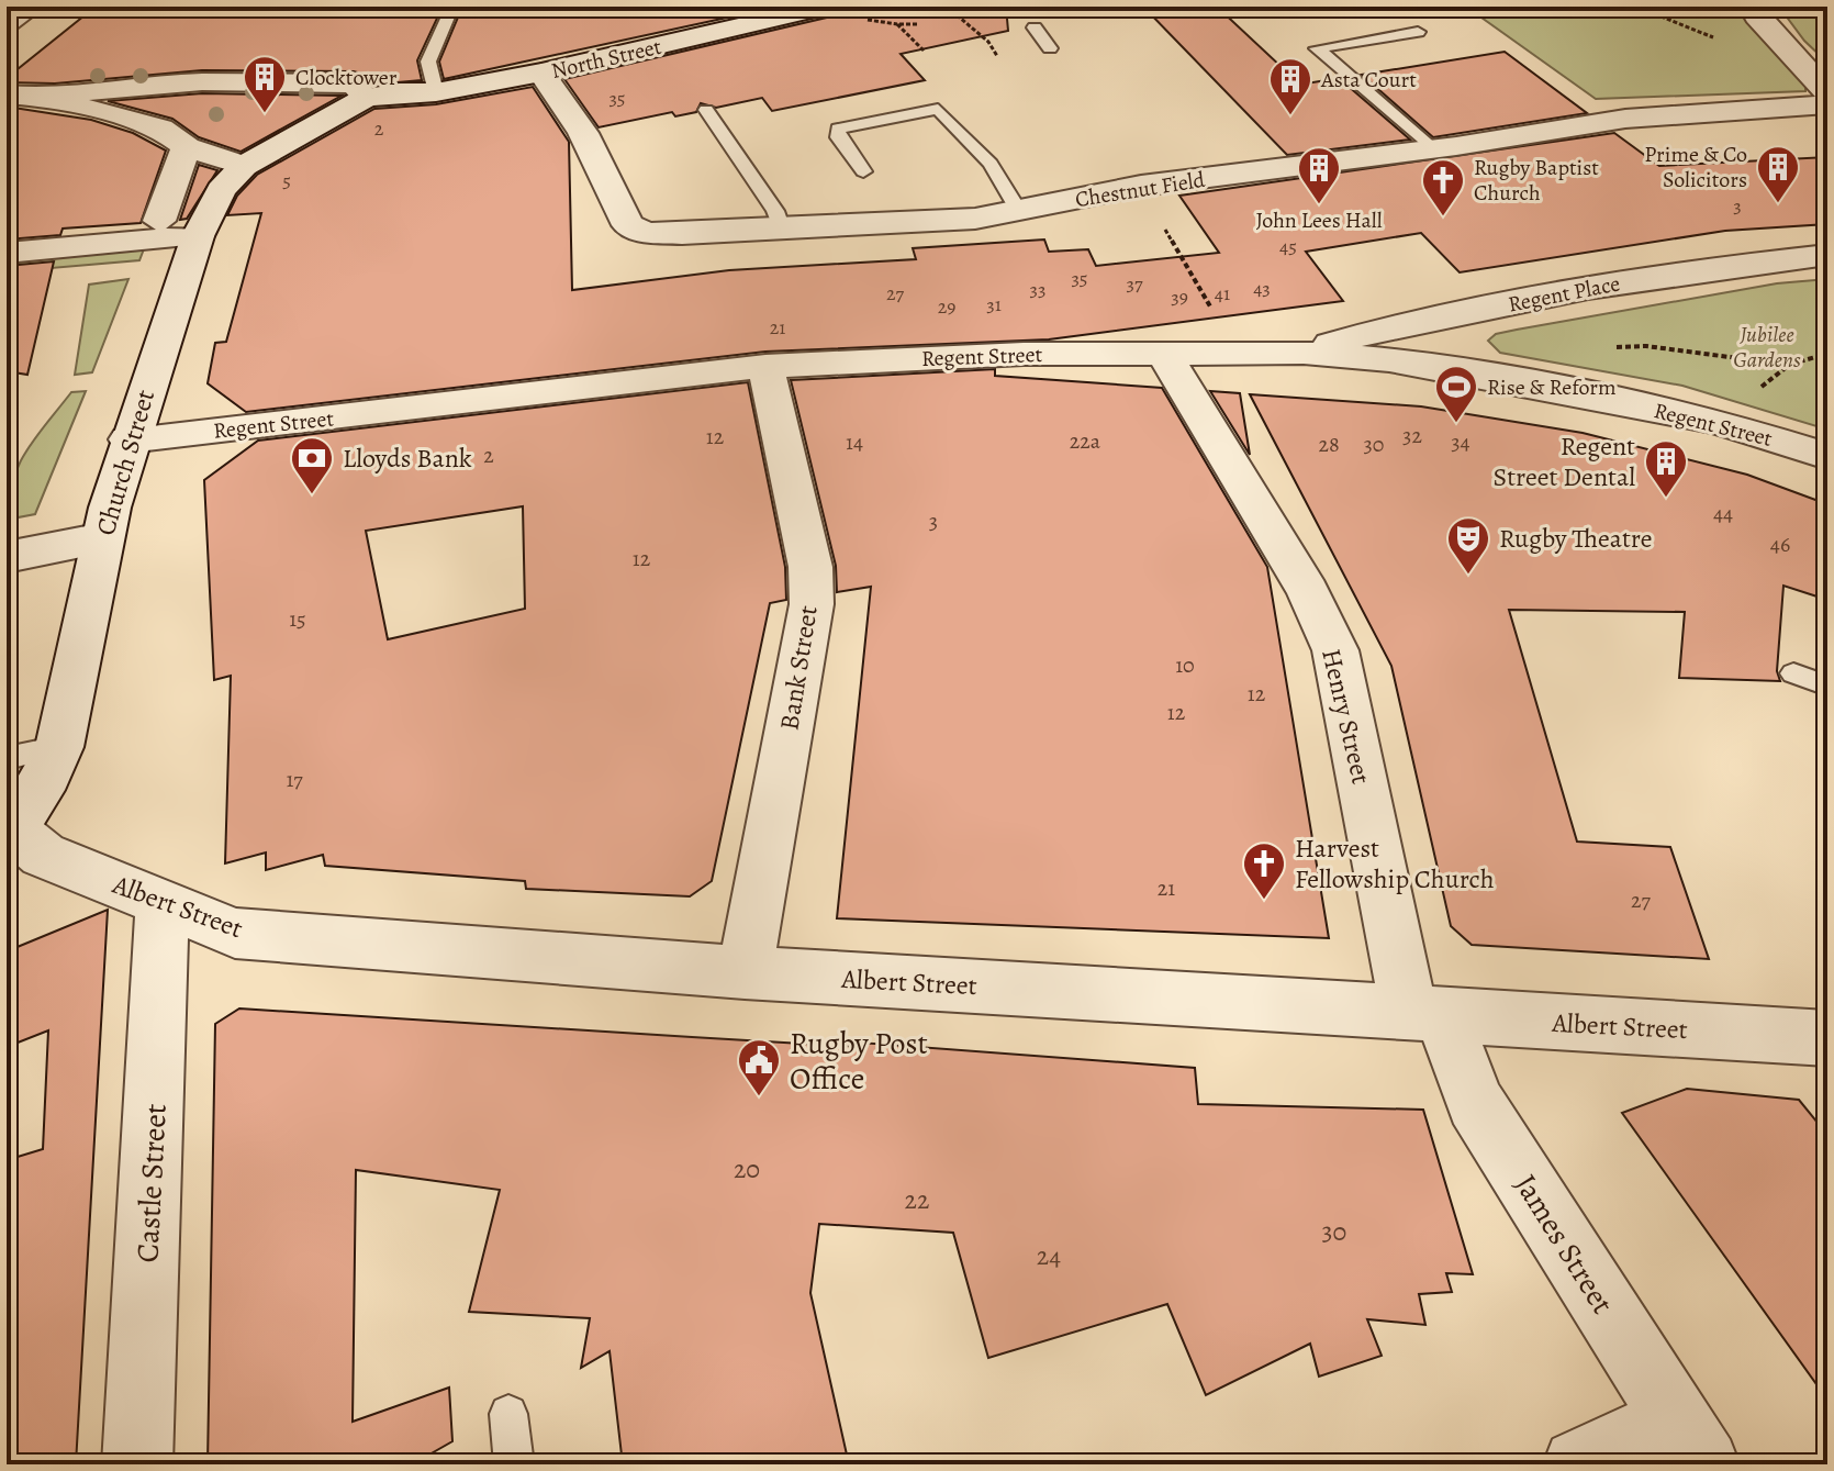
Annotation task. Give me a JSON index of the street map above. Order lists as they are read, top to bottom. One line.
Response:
{"streets":{"street":["North Street","Chestnut Field","Regent Place","Regent Street","Church Street","Bank Street","Henry Street","Albert Street","Castle Street","James Street"]},"crossings":[["North Street","Chestnut Field"],["North Street","Church Street"],["Regent Place","Regent Street"],["Regent Street","Church Street"],["Regent Street","Bank Street"],["Regent Street","Henry Street"],["Church Street","Albert Street"],["Bank Street","Albert Street"],["Henry Street","Albert Street"],["Henry Street","James Street"],["Albert Street","Castle Street"],["Albert Street","James Street"]],"parks":["Jubilee Gardens"],"places":{"building":["Clocktower","Asta Court","Prime & Co Solicitors","John Lees Hall","Regent Street Dental"],"church":["Rugby Baptist Church","Harvest Fellowship Church"],"sports":["Rise & Reform"],"bank":["Lloyds Bank"],"theatre":["Rugby Theatre"],"public building":["Rugby Post Office"]},"house_numbers":["35","2","5","3","45","35","37","43","33","27","41","39","31","29","21","32","12","22a","14","34","28","30","2","44","3","46","12","15","10","12","12","17","21","27","20","22","30","24"]}
